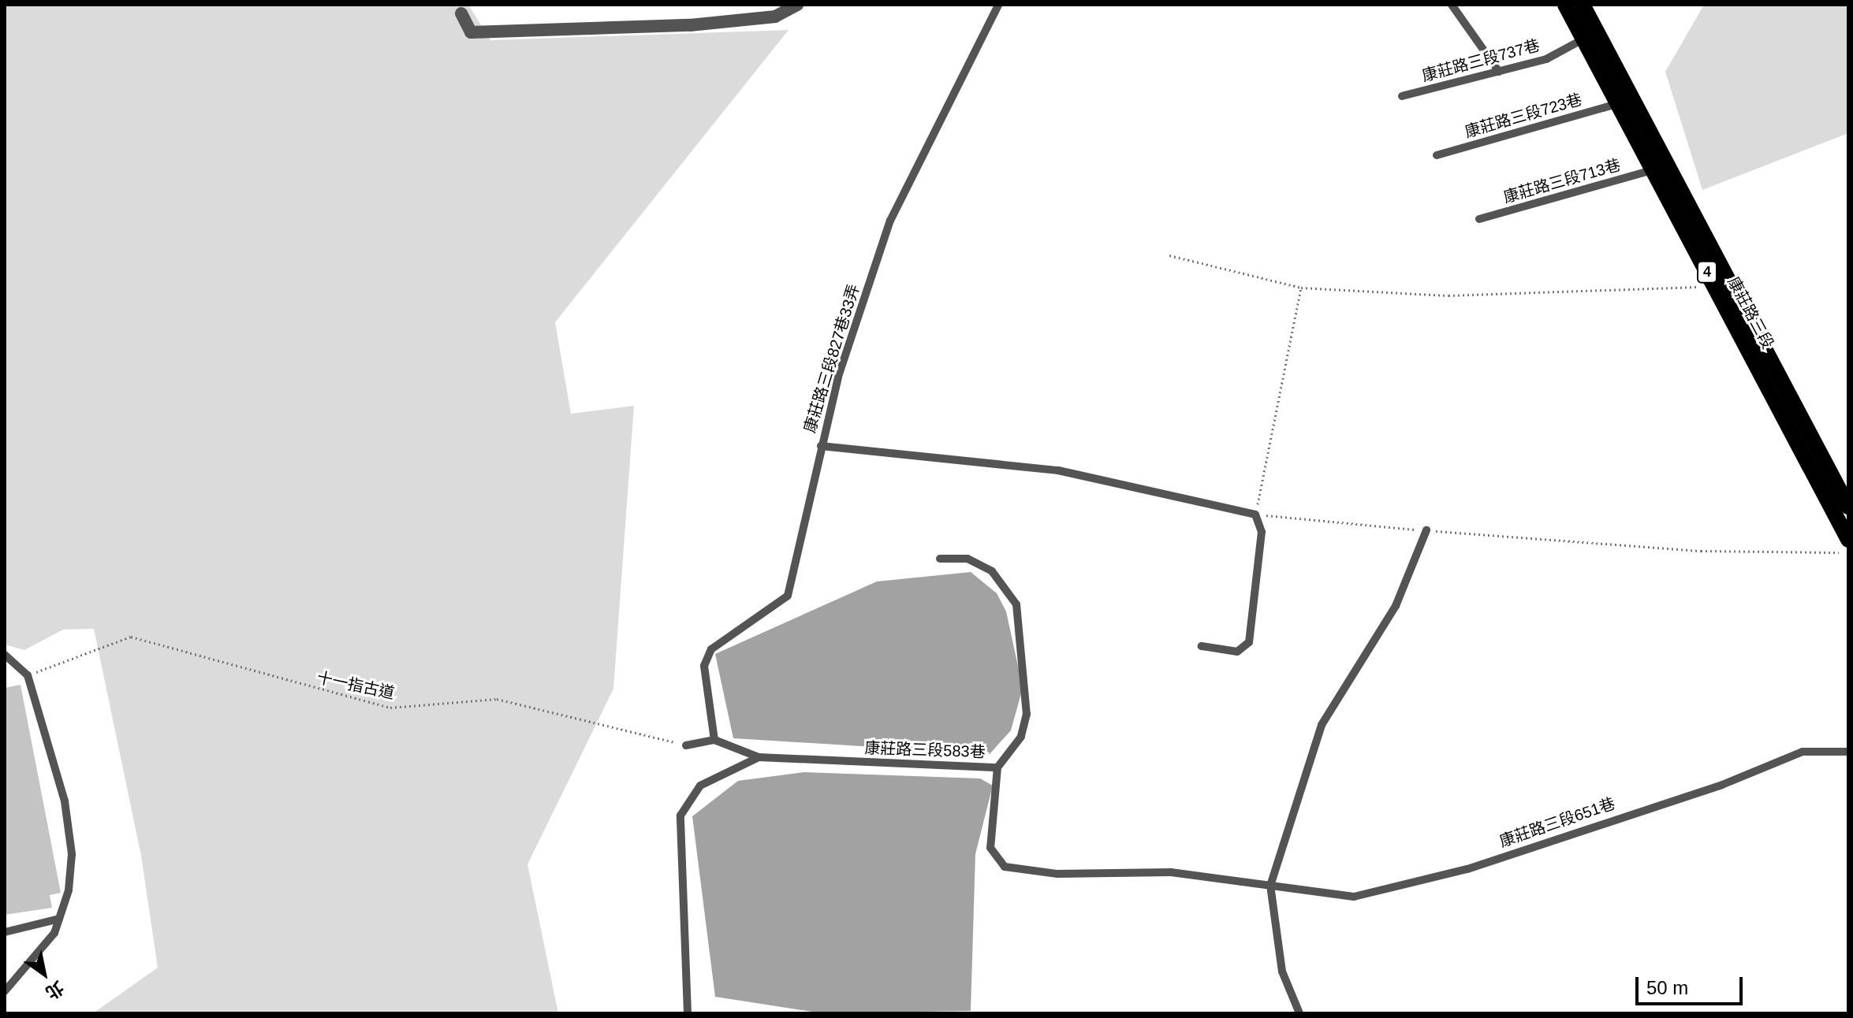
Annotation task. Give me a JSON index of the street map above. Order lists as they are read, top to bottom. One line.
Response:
{"streets":{"main road":["4","康莊路三段"],"lane":["康莊路三段737巷","康莊路三段723巷","康莊路三段713巷","康莊路三段827巷33弄","康莊路三段583巷","康莊路三段651巷"],"path":["十一指古道"]},"crossings":[["康莊路三段737巷","康莊路三段"],["康莊路三段723巷","康莊路三段"],["康莊路三段713巷","康莊路三段"],["康莊路三段583巷","康莊路三段651巷"]],"scale_bar":"50 m","north":"bottom right"}
